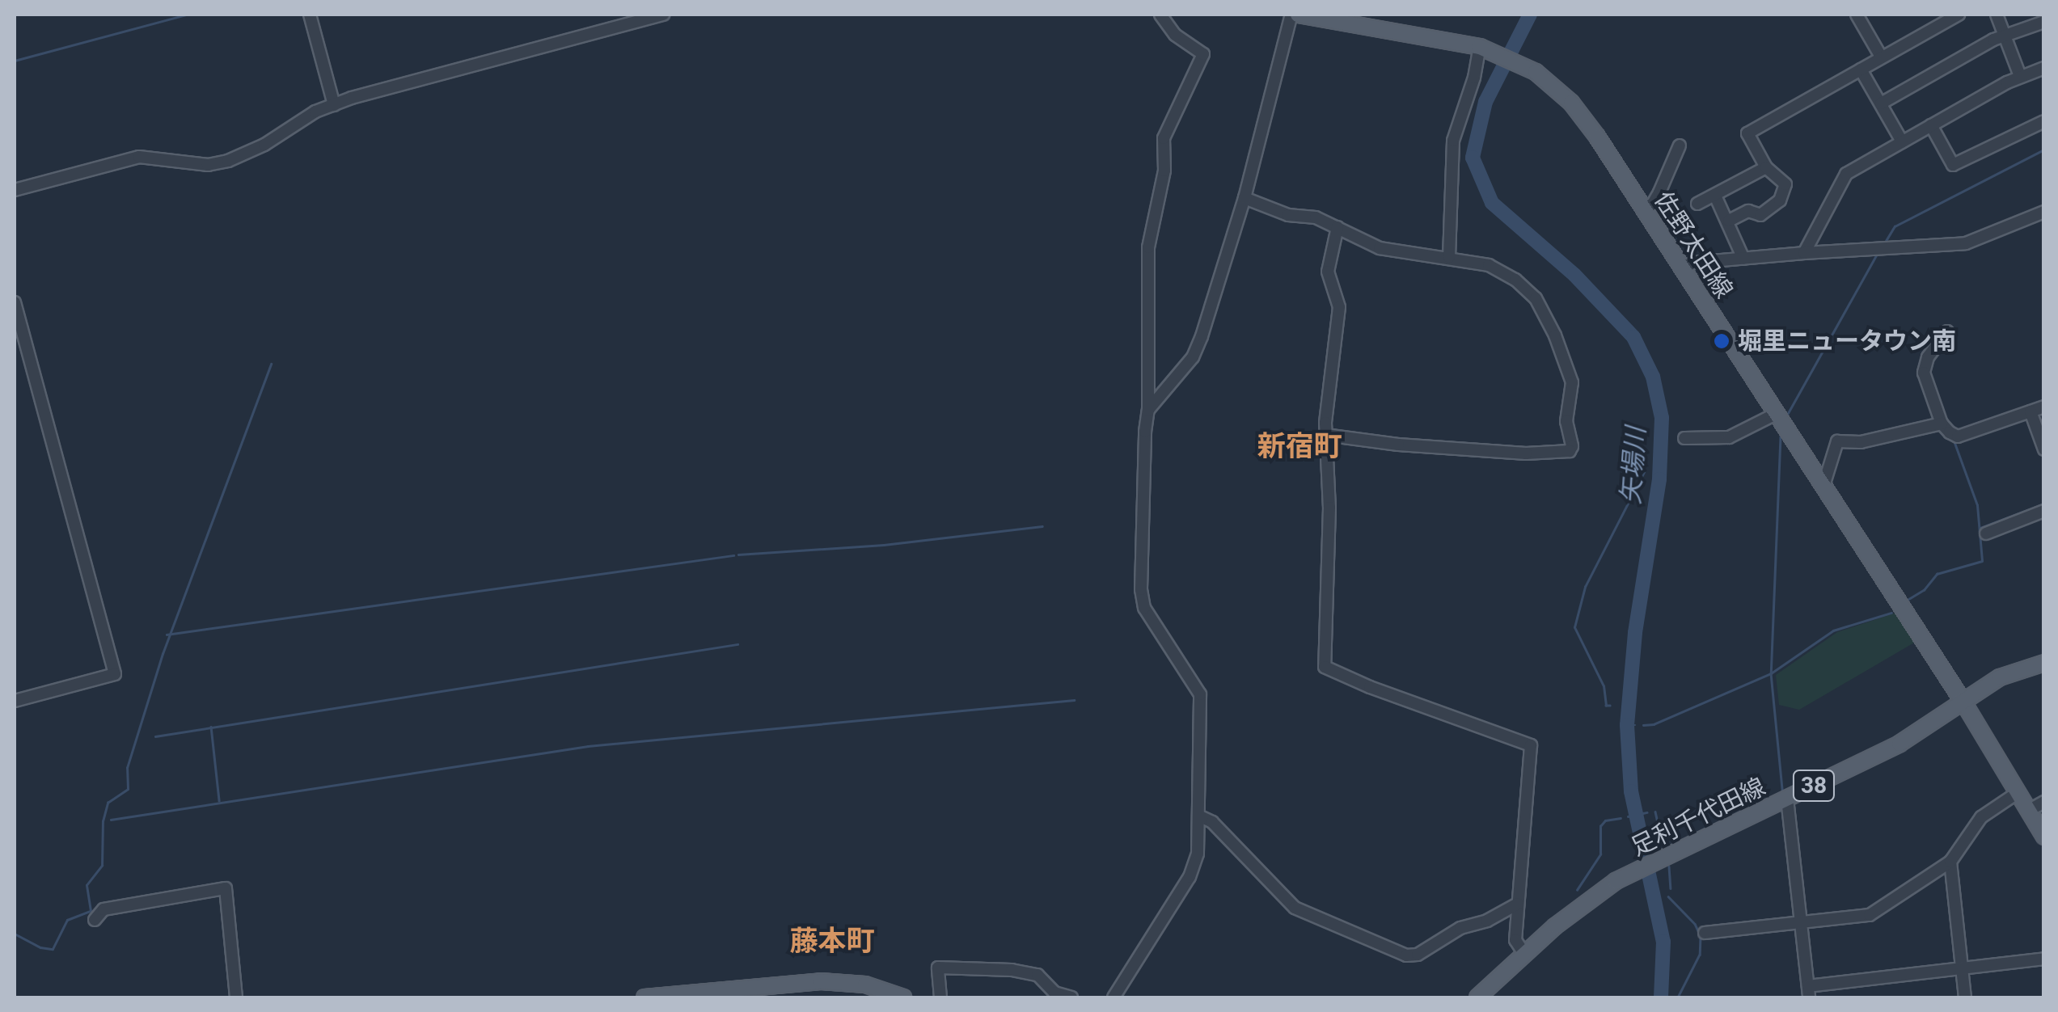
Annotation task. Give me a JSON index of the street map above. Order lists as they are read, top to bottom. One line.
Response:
{"streets":{"main road":["佐野太田線","38","足利千代田線"]},"crossings":[["佐野太田線","足利千代田線"]],"districts":["新宿町","藤本町"],"water":["矢場川"],"places":["堀里ニュータウン南"]}
